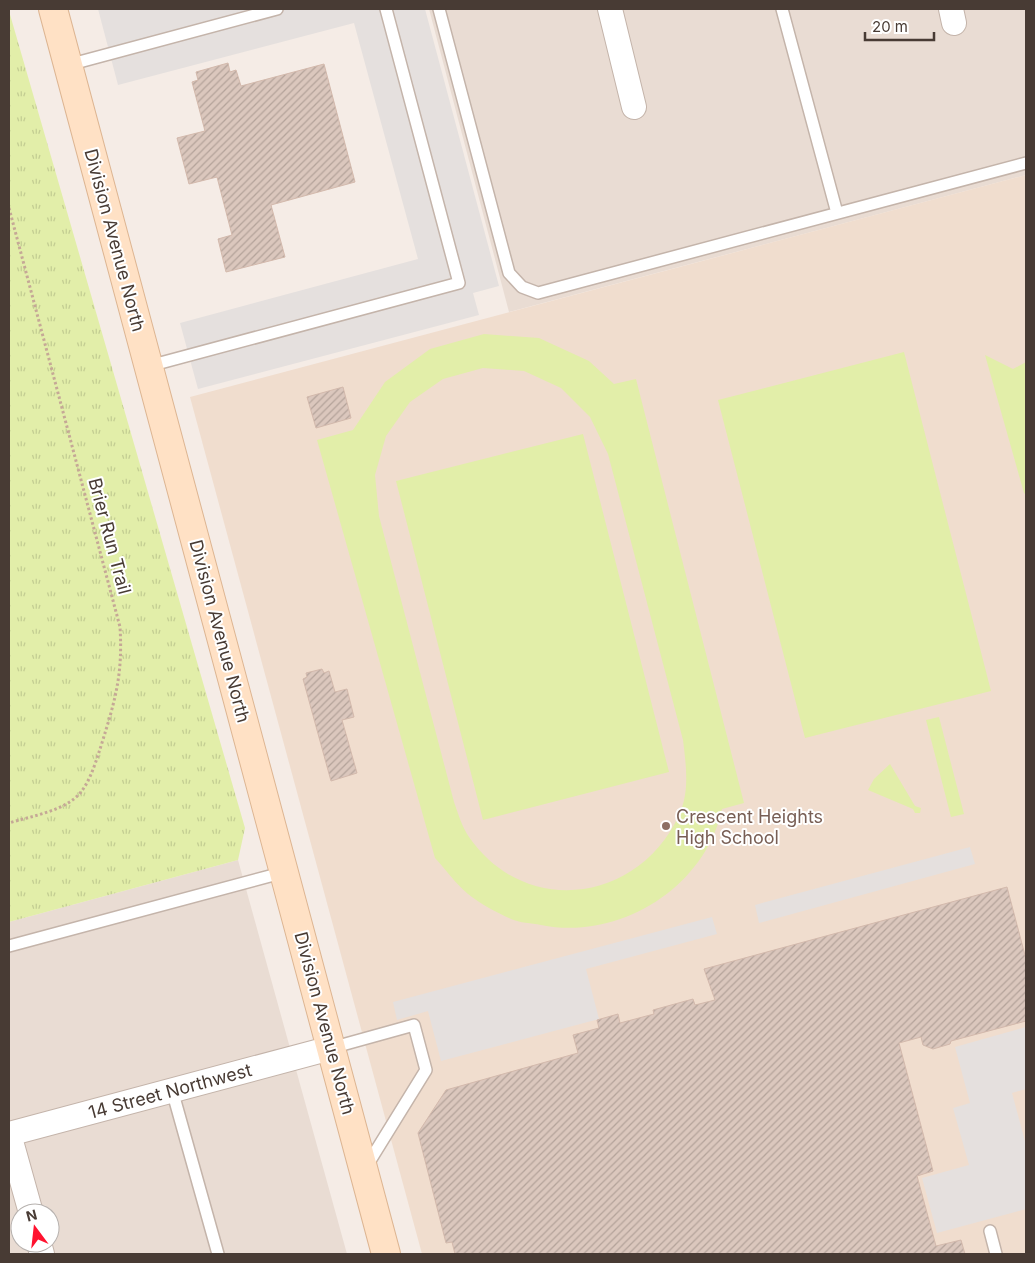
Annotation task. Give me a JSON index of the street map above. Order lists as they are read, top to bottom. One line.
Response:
{"streets":{"main road":["Division Avenue North"],"street":["14 Street Northwest"],"path":["Brier Run Trail"]},"crossings":[["Division Avenue North","14 Street Northwest"]],"places":["Crescent Heights High School"],"scale_bar":"20 m","north":"top"}
